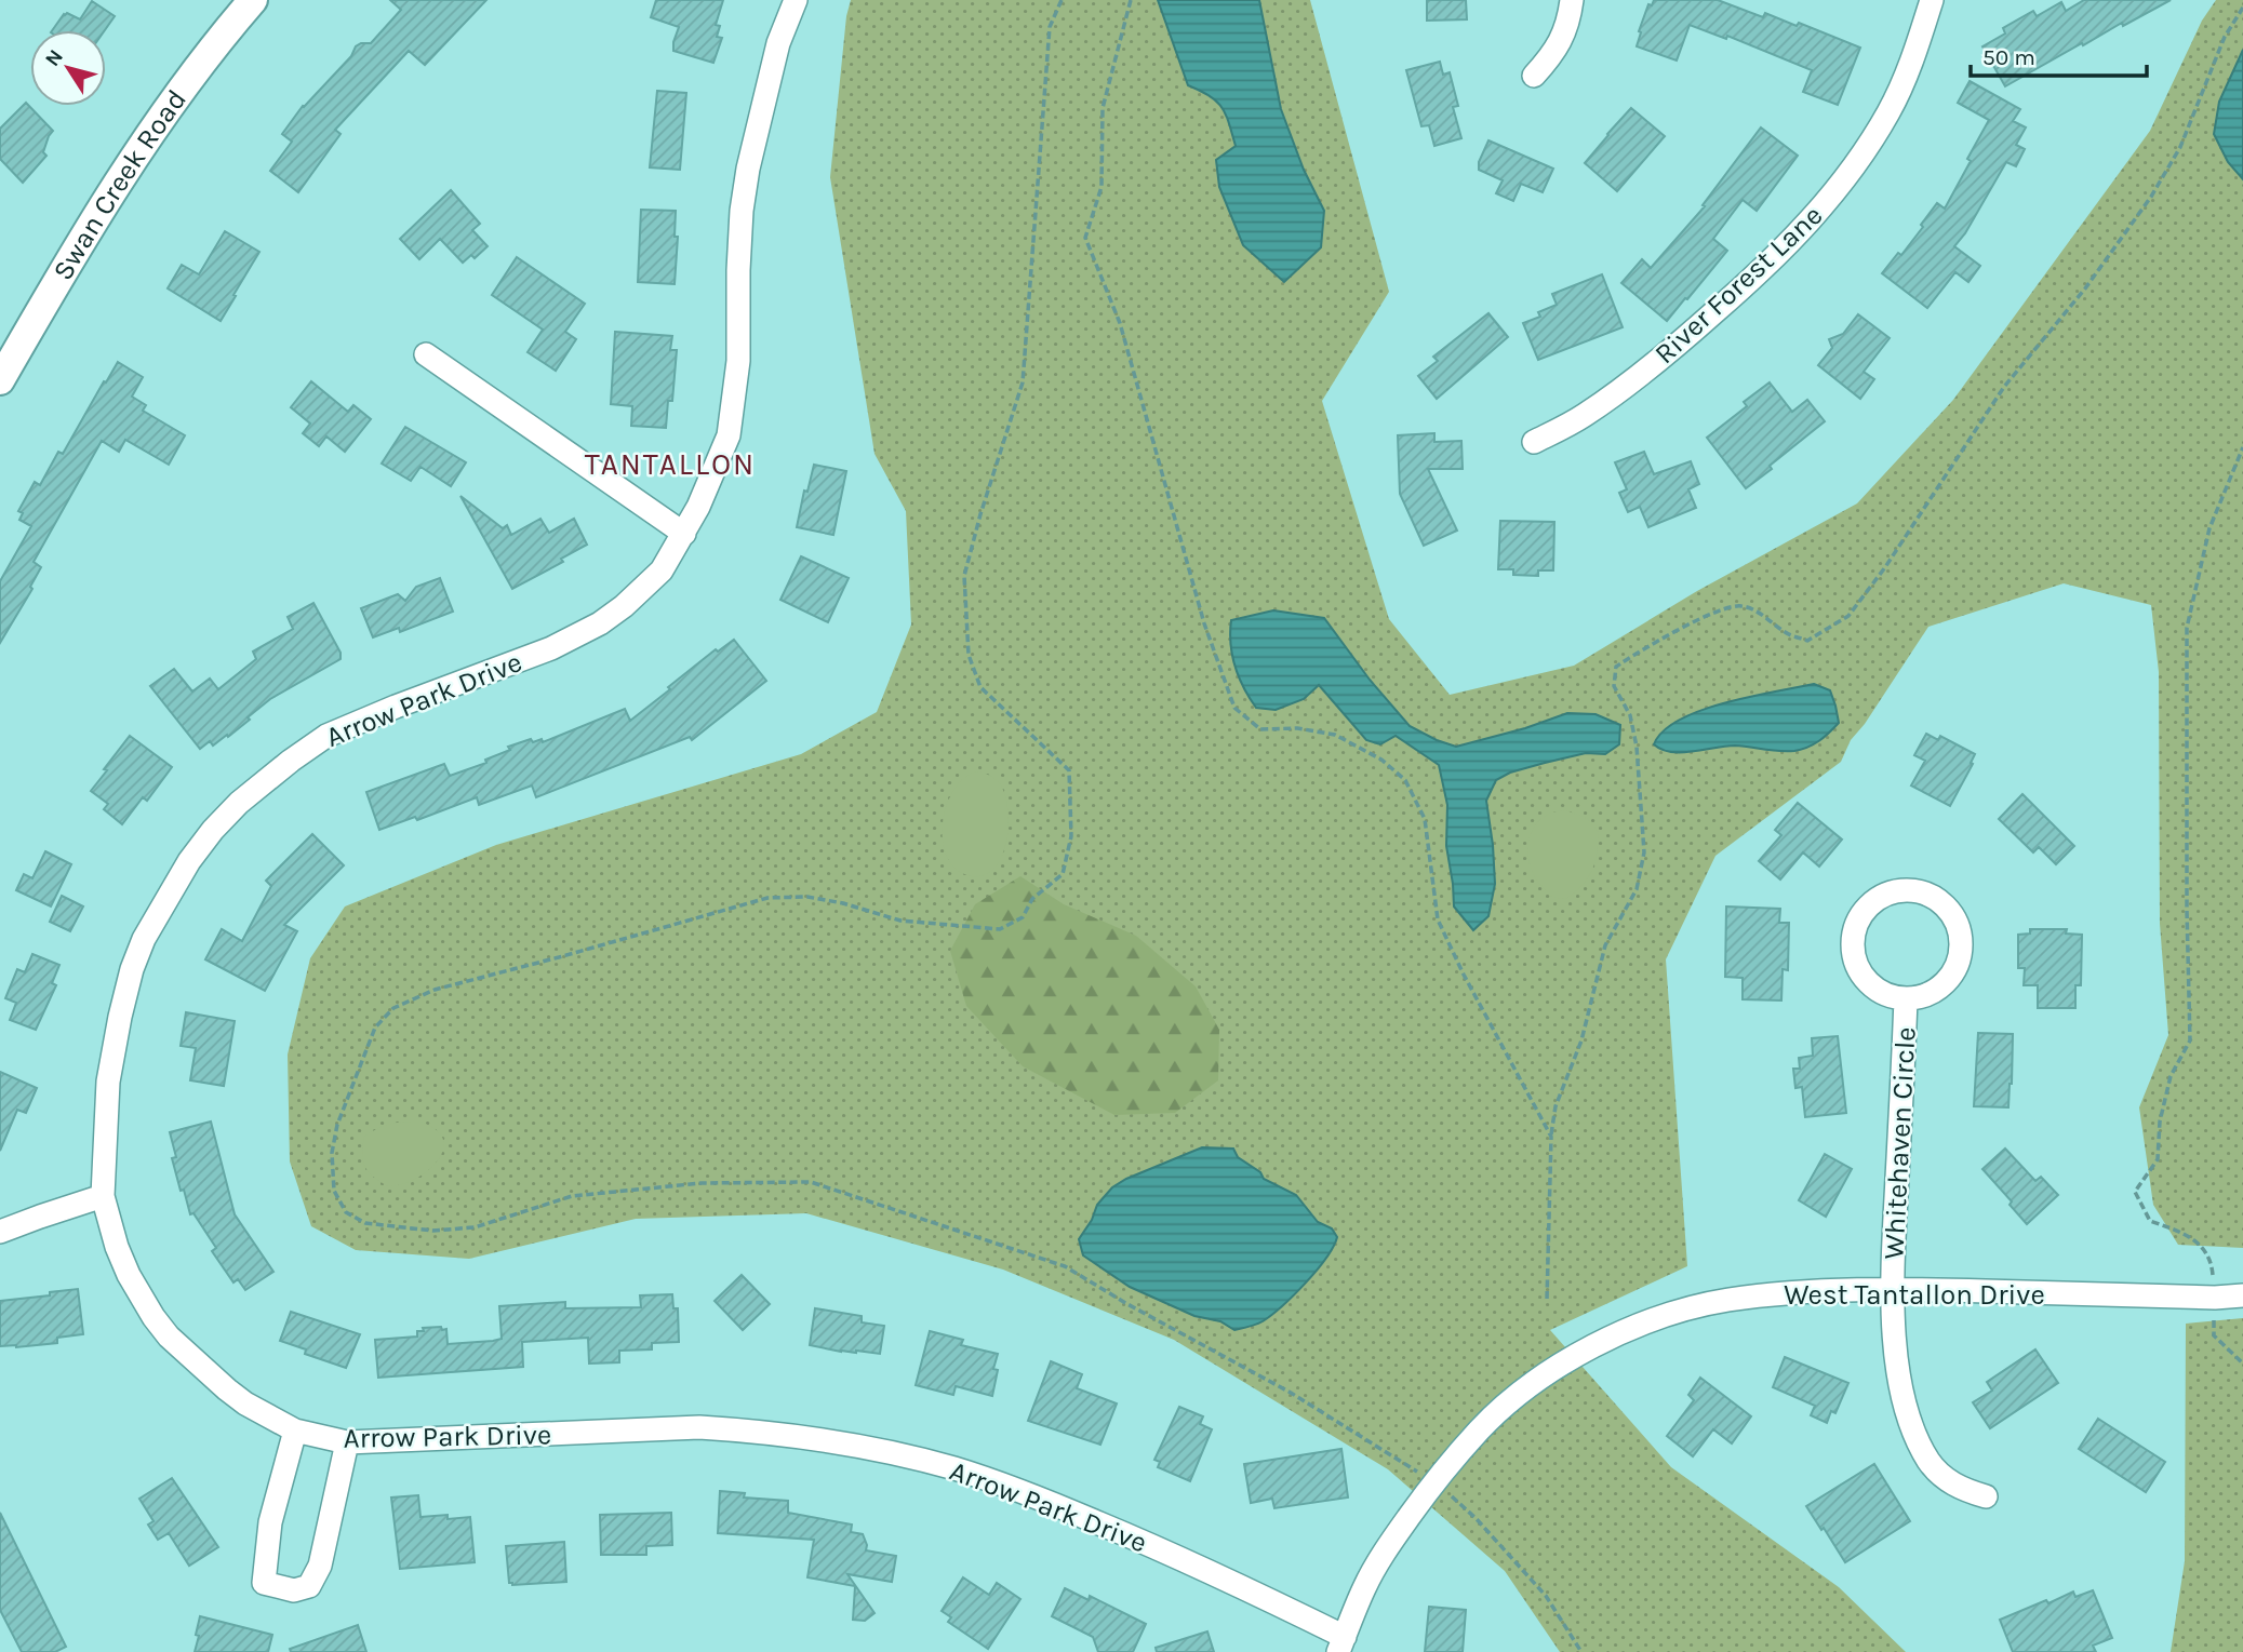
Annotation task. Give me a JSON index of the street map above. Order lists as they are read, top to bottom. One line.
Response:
{"streets":{"street":["Swan Creek Road","River Forest Lane","Arrow Park Drive","Whitehaven Circle","West Tantallon Drive"]},"crossings":[["Arrow Park Drive","West Tantallon Drive"],["Whitehaven Circle","West Tantallon Drive"]],"districts":["TANTALLON"],"scale_bar":"50 m","north":"top left"}
